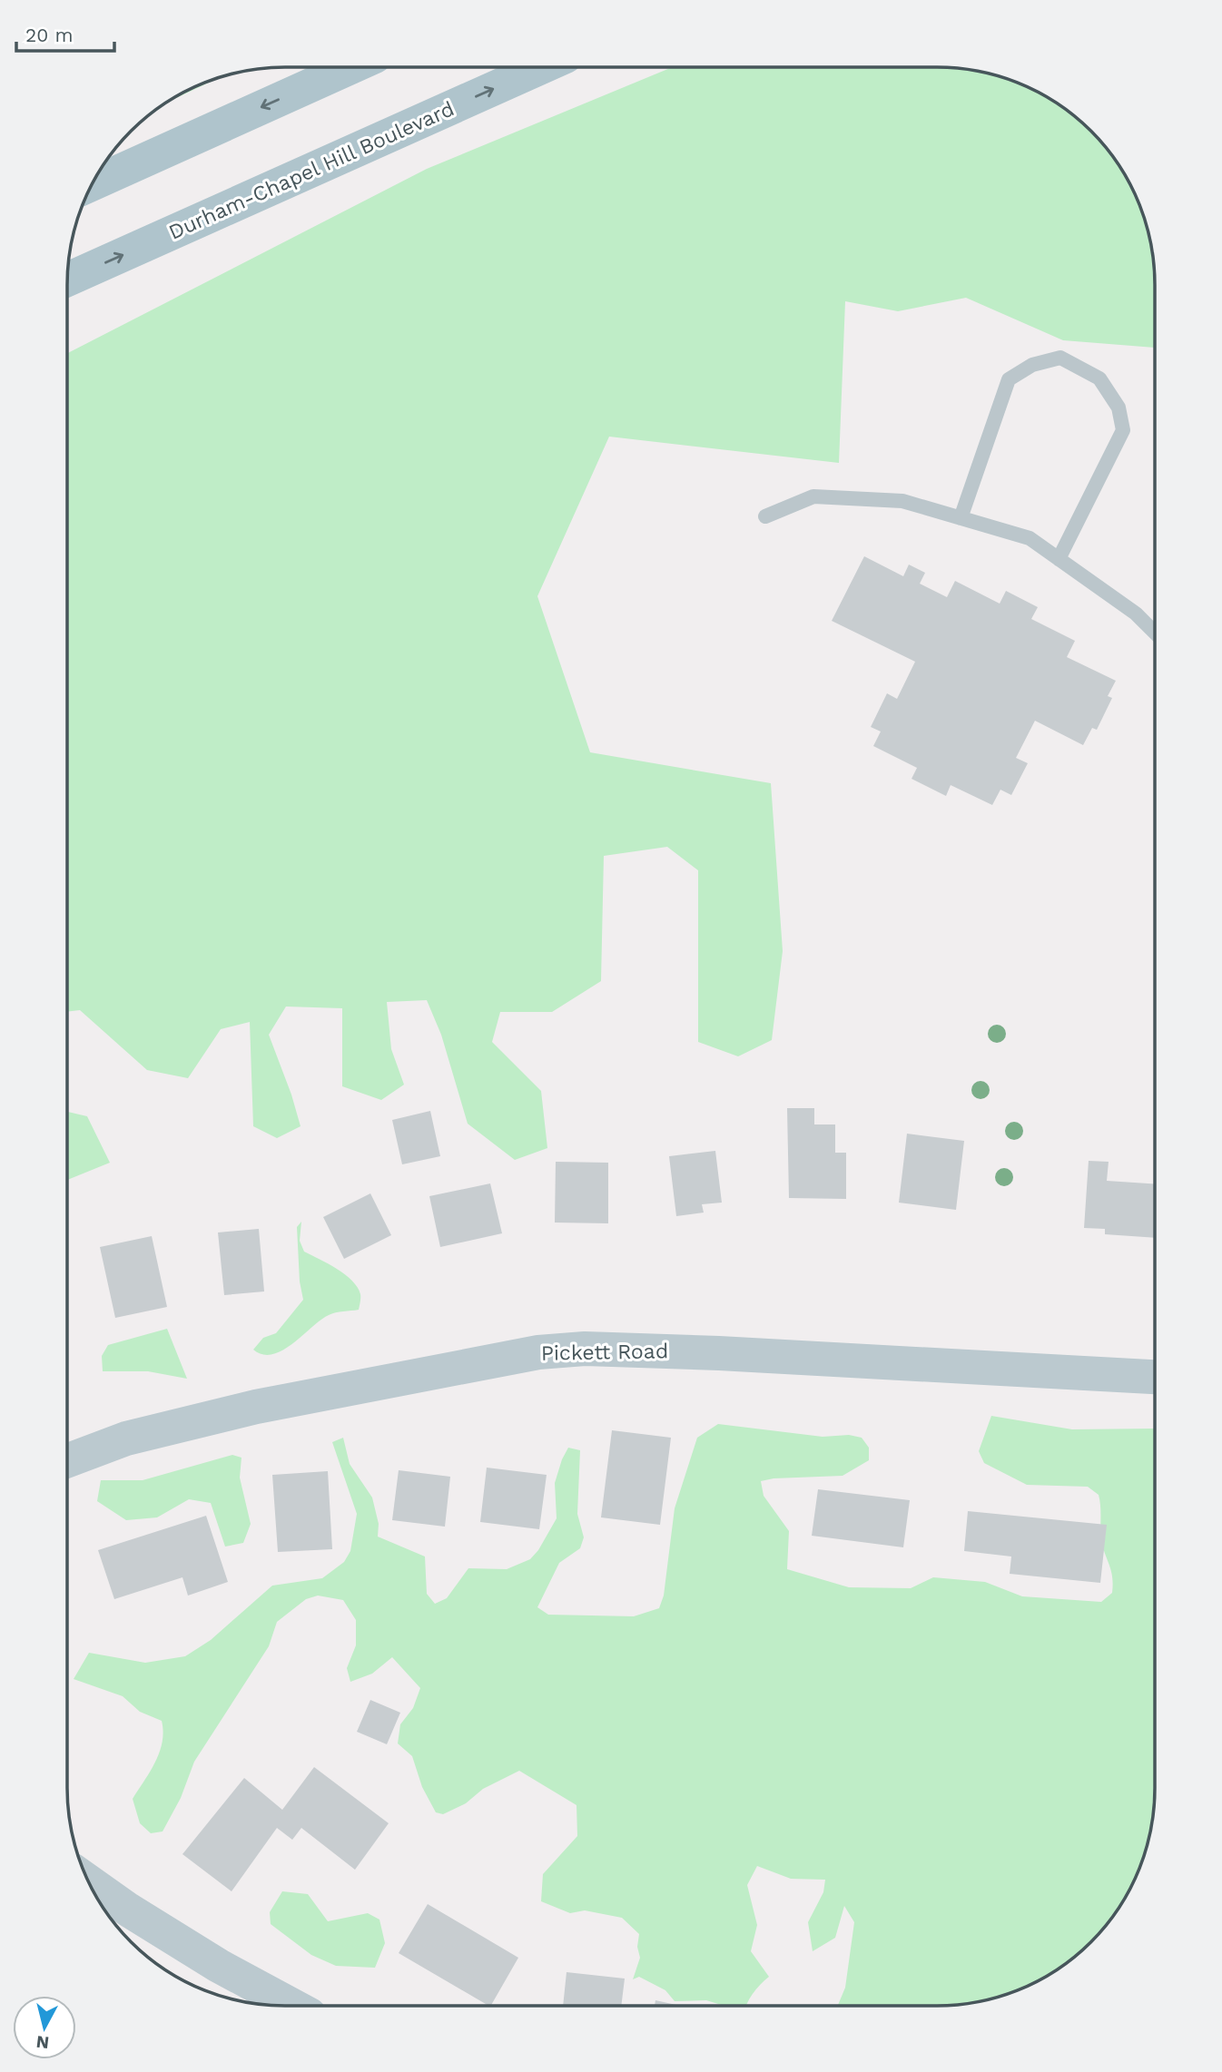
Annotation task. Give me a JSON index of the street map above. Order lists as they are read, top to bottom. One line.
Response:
{"streets":{"main road":["Durham-Chapel Hill Boulevard"],"street":["Pickett Road"]},"scale_bar":"20 m","north":"bottom"}
